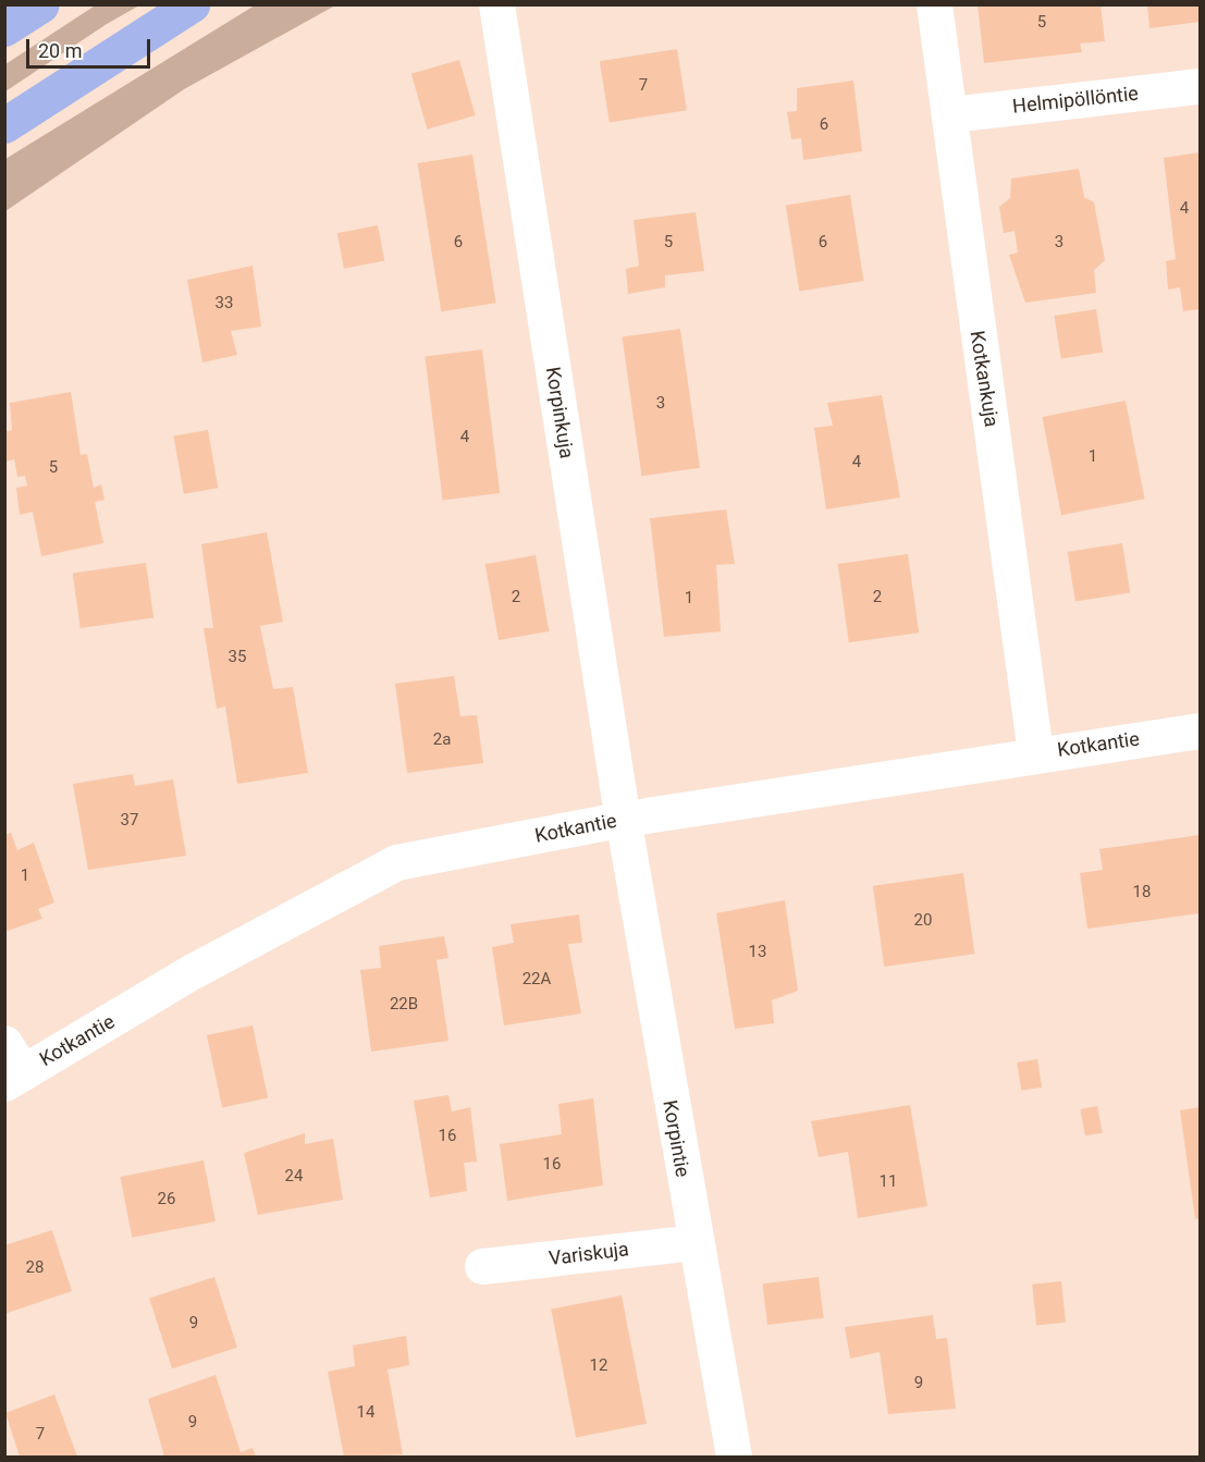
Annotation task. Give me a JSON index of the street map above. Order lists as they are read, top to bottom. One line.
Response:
{"streets":{"street":["Helmipöllöntie","Kotkankuja","Korpinkuja","Kotkantie","Korpintie","Variskuja"]},"crossings":[["Helmipöllöntie","Kotkankuja"],["Kotkankuja","Kotkantie"],["Korpinkuja","Kotkantie"],["Korpinkuja","Korpintie"],["Kotkantie","Korpintie"],["Korpintie","Variskuja"]],"house_numbers":["5","7","6","4","6","5","6","3","33","3","4","1","4","5","2","2","1","35","2a","37","1","18","20","13","22A","22B","16","16","24","11","26","28","9","12","9","14","9","7"],"scale_bar":"20 m"}
